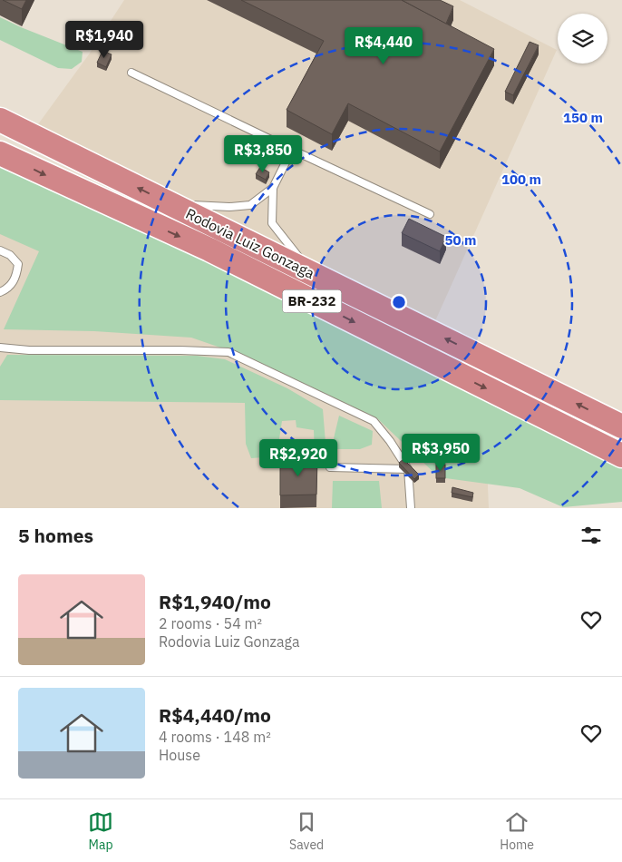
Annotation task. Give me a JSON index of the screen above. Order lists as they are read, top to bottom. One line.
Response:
{"streets":{"highway":["Rodovia Luiz Gonzaga","BR-232"]},"page":{"price":["R$1,940","R$4,440","R$3,850","R$3,950","R$2,920"],"heading":"5 homes","list":[{"name":"R$1,940/mo","note":"2 rooms · 54 m² · Rodovia Luiz Gonzaga"},{"name":"R$4,440/mo","note":"4 rooms · 148 m² · House"}],"tabs":["Map","Saved","Home"]},"rings":["150 m","100 m","50 m"]}
